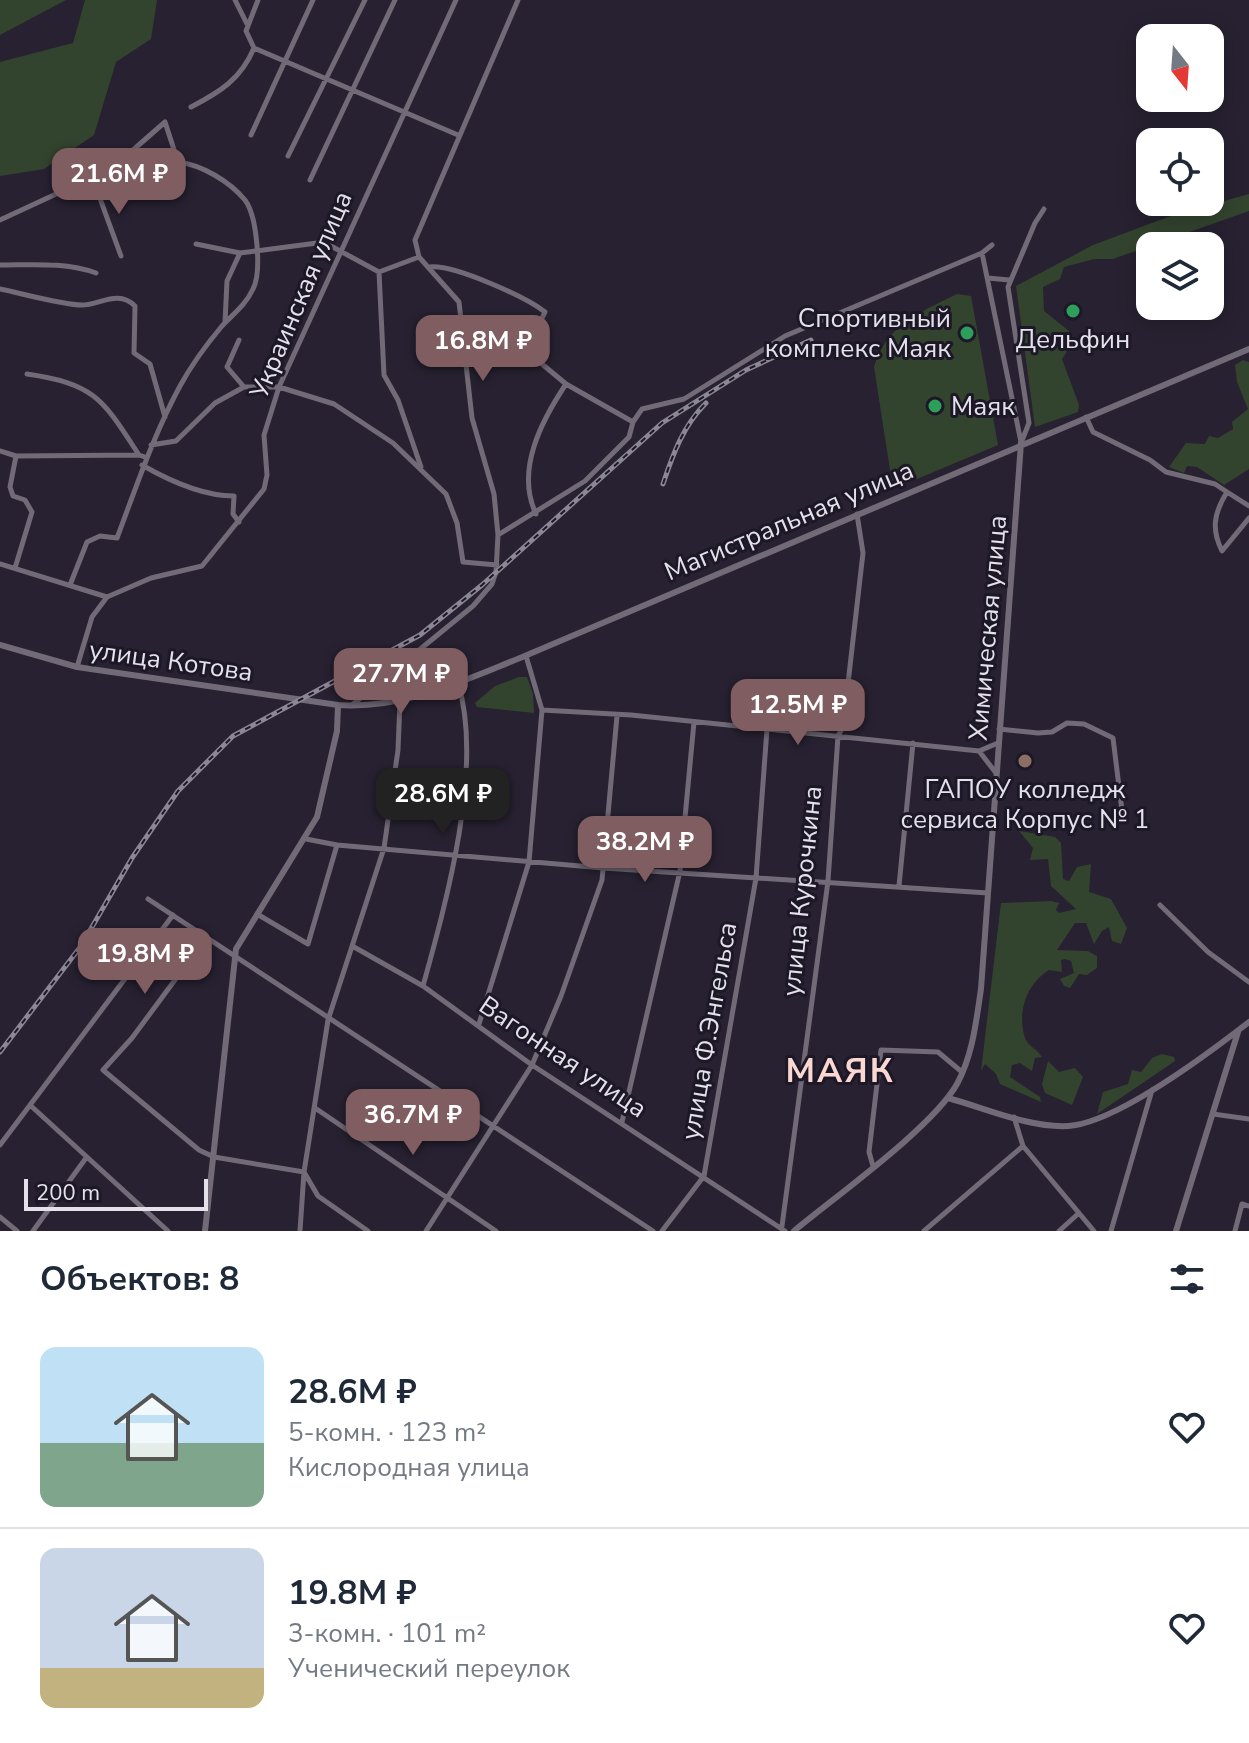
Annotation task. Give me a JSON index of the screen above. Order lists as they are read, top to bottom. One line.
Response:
{"streets":{"street":["Украинская улица","Магистральная улица","Химическая улица","улица Котова","улица Курочкина","улица Ф.Энгельса","Вагонная улица"]},"crossings":[["Магистральная улица","Химическая улица"],["Магистральная улица","улица Котова"],["Магистральная улица","улица Курочкина"],["улица Курочкина","Вагонная улица"],["улица Ф.Энгельса","Вагонная улица"]],"districts":["МАЯК"],"places":["Дельфин","Спортивный комплекс Маяк","Маяк","ГАПОУ колледж сервиса Корпус № 1"],"scale_bar":"200 m","north":"bottom","page":{"price":["21.6M ₽","16.8M ₽","27.7M ₽","12.5M ₽","28.6M ₽","38.2M ₽","19.8M ₽","36.7M ₽"],"scale":"200 m","heading":"Объектов: 8","list":[{"name":"28.6M ₽","note":"5-комн. · 123 m² · Кислородная улица"},{"name":"19.8M ₽","note":"3-комн. · 101 m² · Ученический переулок"}]}}
